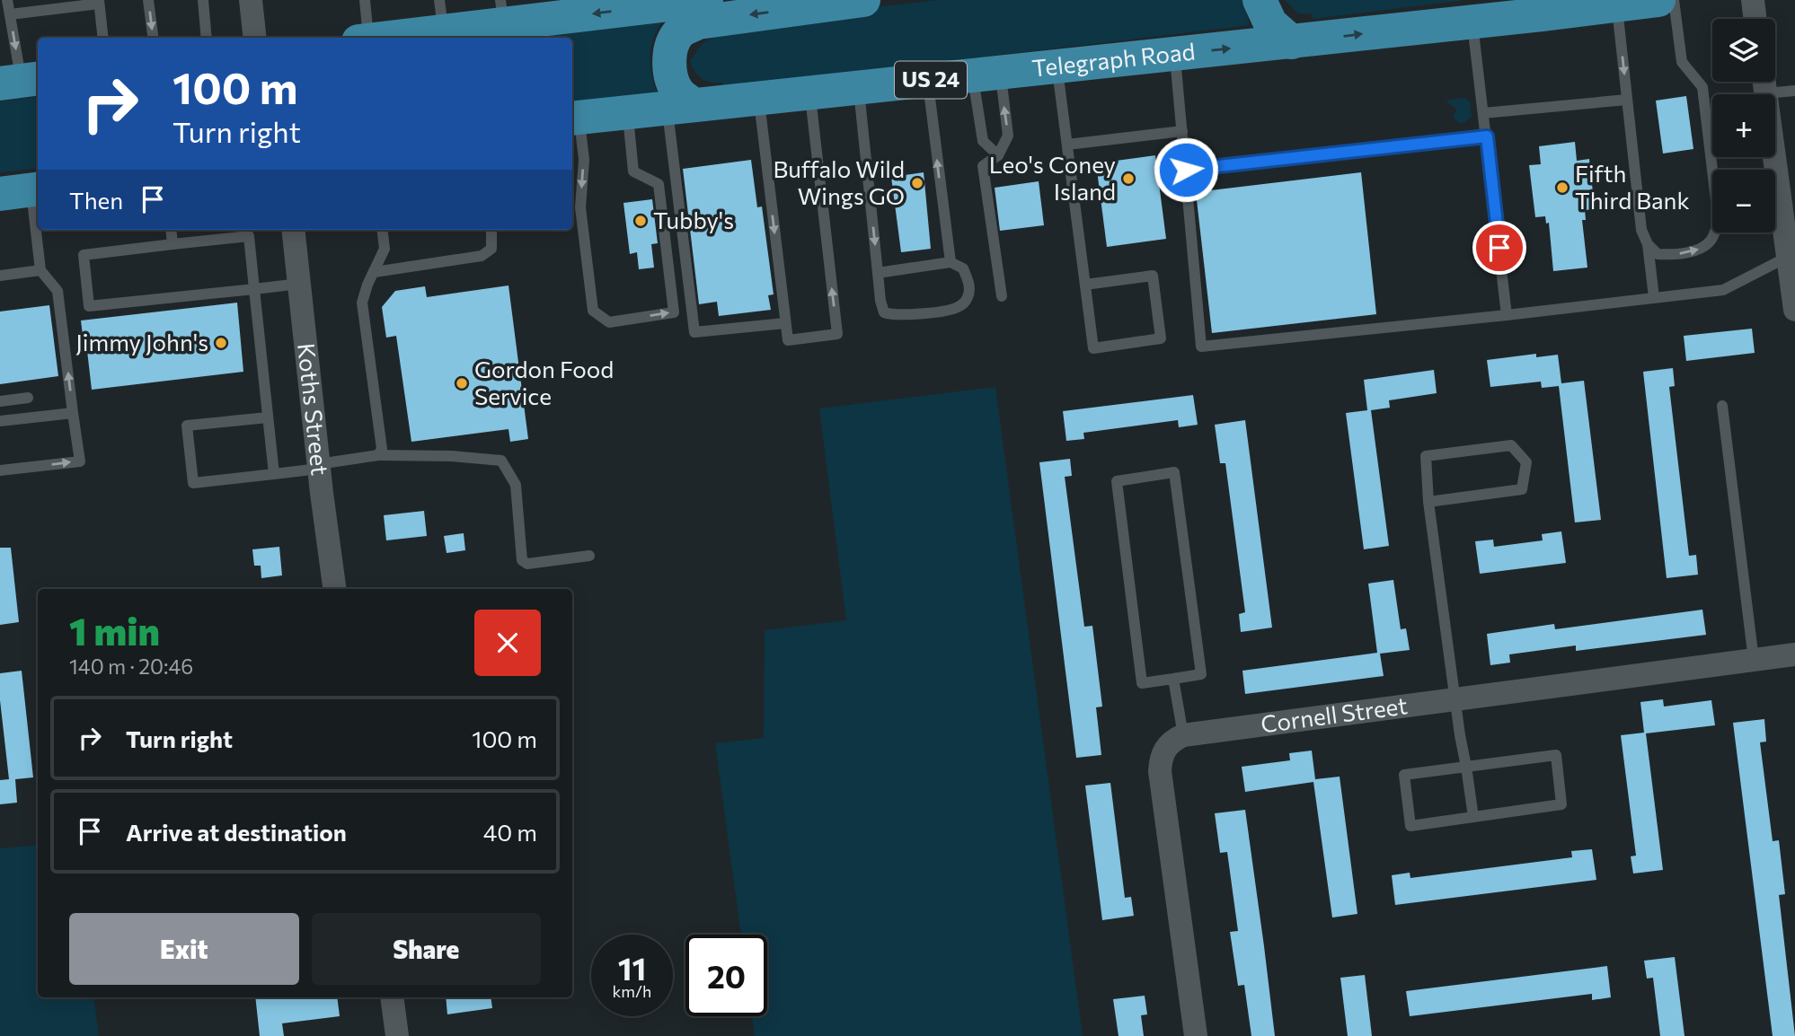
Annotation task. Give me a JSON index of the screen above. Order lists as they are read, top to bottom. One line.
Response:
{"streets":{"main road":["Telegraph Road","US 24"],"street":["Koths Street","Cornell Street"]},"places":["Leo's Coney Island","Buffalo Wild Wings GO","Fifth Third Bank","Tubby's","Jimmy John's","Gordon Food Service"],"page":{"map_buttons":["+","−"],"turn":["100 m","Turn right"],"then":"Then","heading":["1 min","140 m · 20:46"],"list":[{"name":"Turn right","value":"100 m"},{"name":"Arrive at destination","value":"40 m"}],"buttons":["Exit","Share"],"speed":"11 km/h","limit":"20"}}
